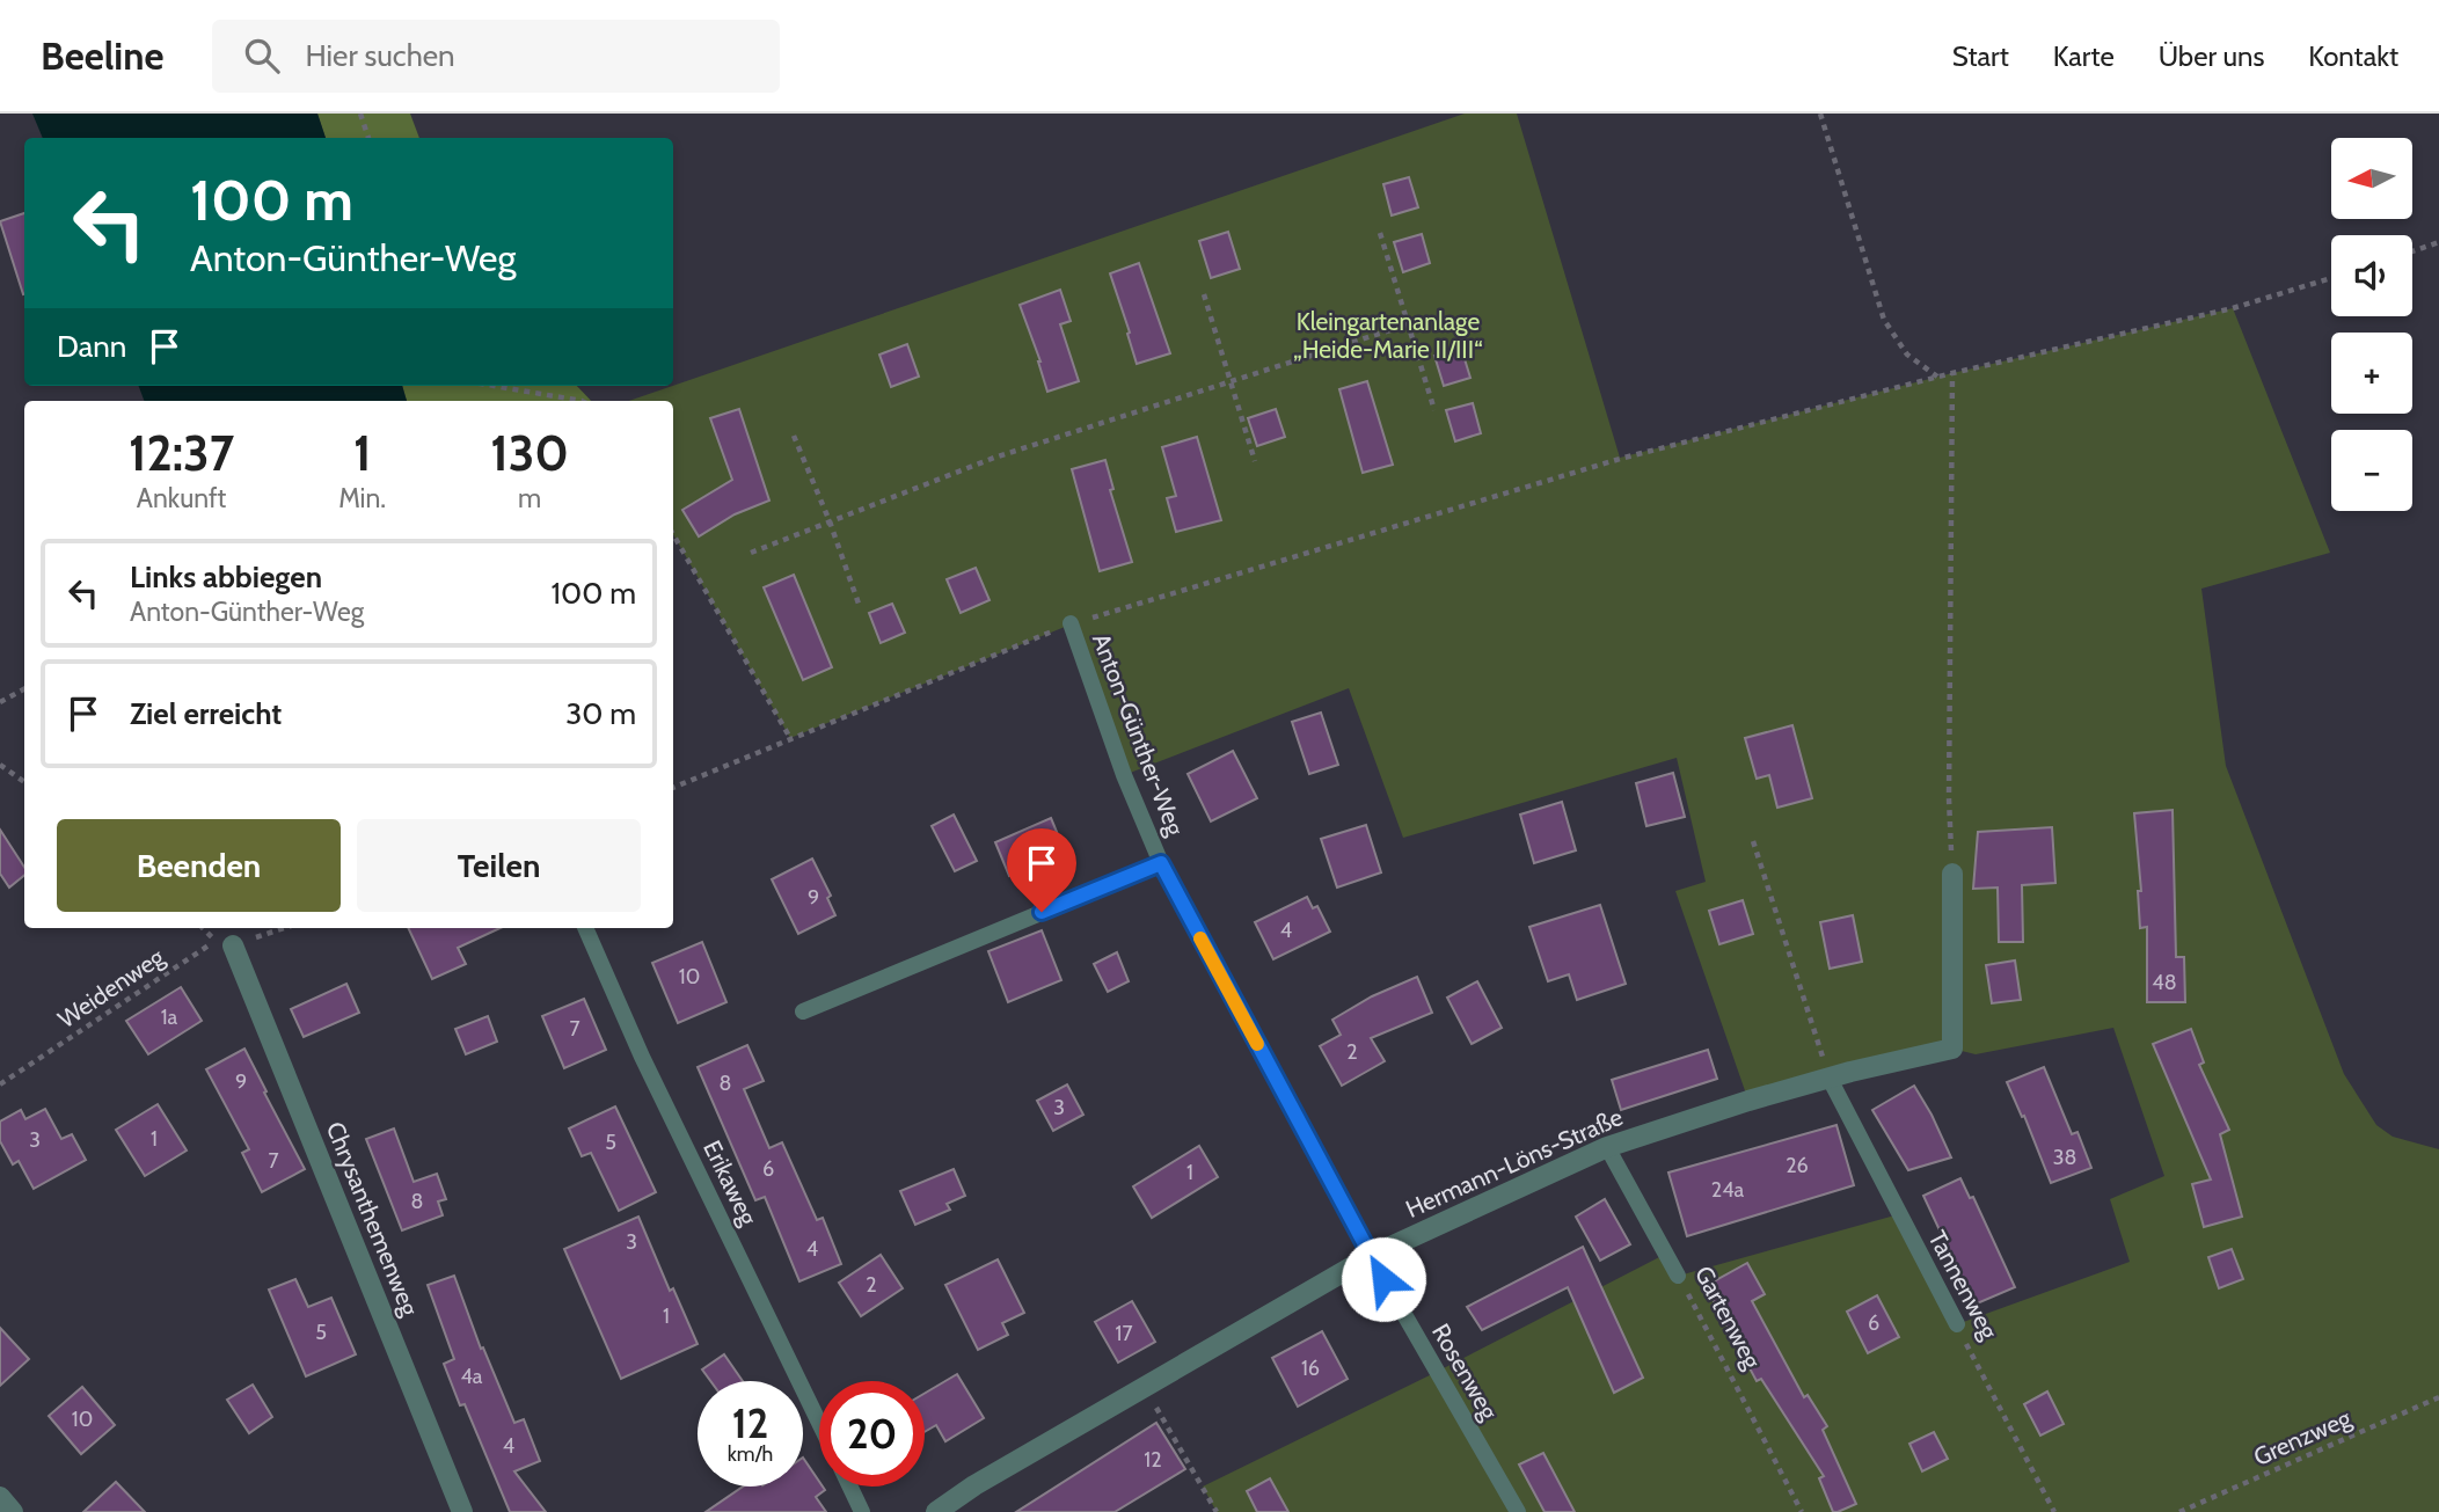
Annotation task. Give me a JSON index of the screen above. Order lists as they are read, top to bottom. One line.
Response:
{"streets":{"street":["Hermann-Löns-Straße","Chrysanthemenweg"],"lane":["Anton-Günther-Weg","Erikaweg","Tannenweg","Gartenweg","Rosenweg"],"path":["Weidenweg","Grenzweg"]},"crossings":[["Anton-Günther-Weg","Hermann-Löns-Straße"],["Anton-Günther-Weg","Rosenweg"],["Weidenweg","Chrysanthemenweg"],["Hermann-Löns-Straße","Tannenweg"],["Hermann-Löns-Straße","Gartenweg"],["Hermann-Löns-Straße","Rosenweg"]],"parks":["Kleingartenanlage „Heide-Marie II/III“"],"house_numbers":["9","4","10","48","1a","7","2","9","8","3","1","3","5","38","7","26","6","1","24a","8","3","4","2","1","6","5","17","16","4a","10","4","12"],"north":"left","page":{"header":"Beeline","search":"Hier suchen","nav":["Start","Karte","Über uns","Kontakt"],"map_buttons":["+","−"],"turn":["100 m","Anton-Günther-Weg"],"then":"Dann","eta":["12:37","Ankunft","1","Min.","130","m"],"list":[{"name":"Links abbiegen","note":"Anton-Günther-Weg","value":"100 m"},{"name":"Ziel erreicht","value":"30 m"}],"buttons":["Beenden","Teilen"],"speed":"12 km/h","limit":"20"}}
